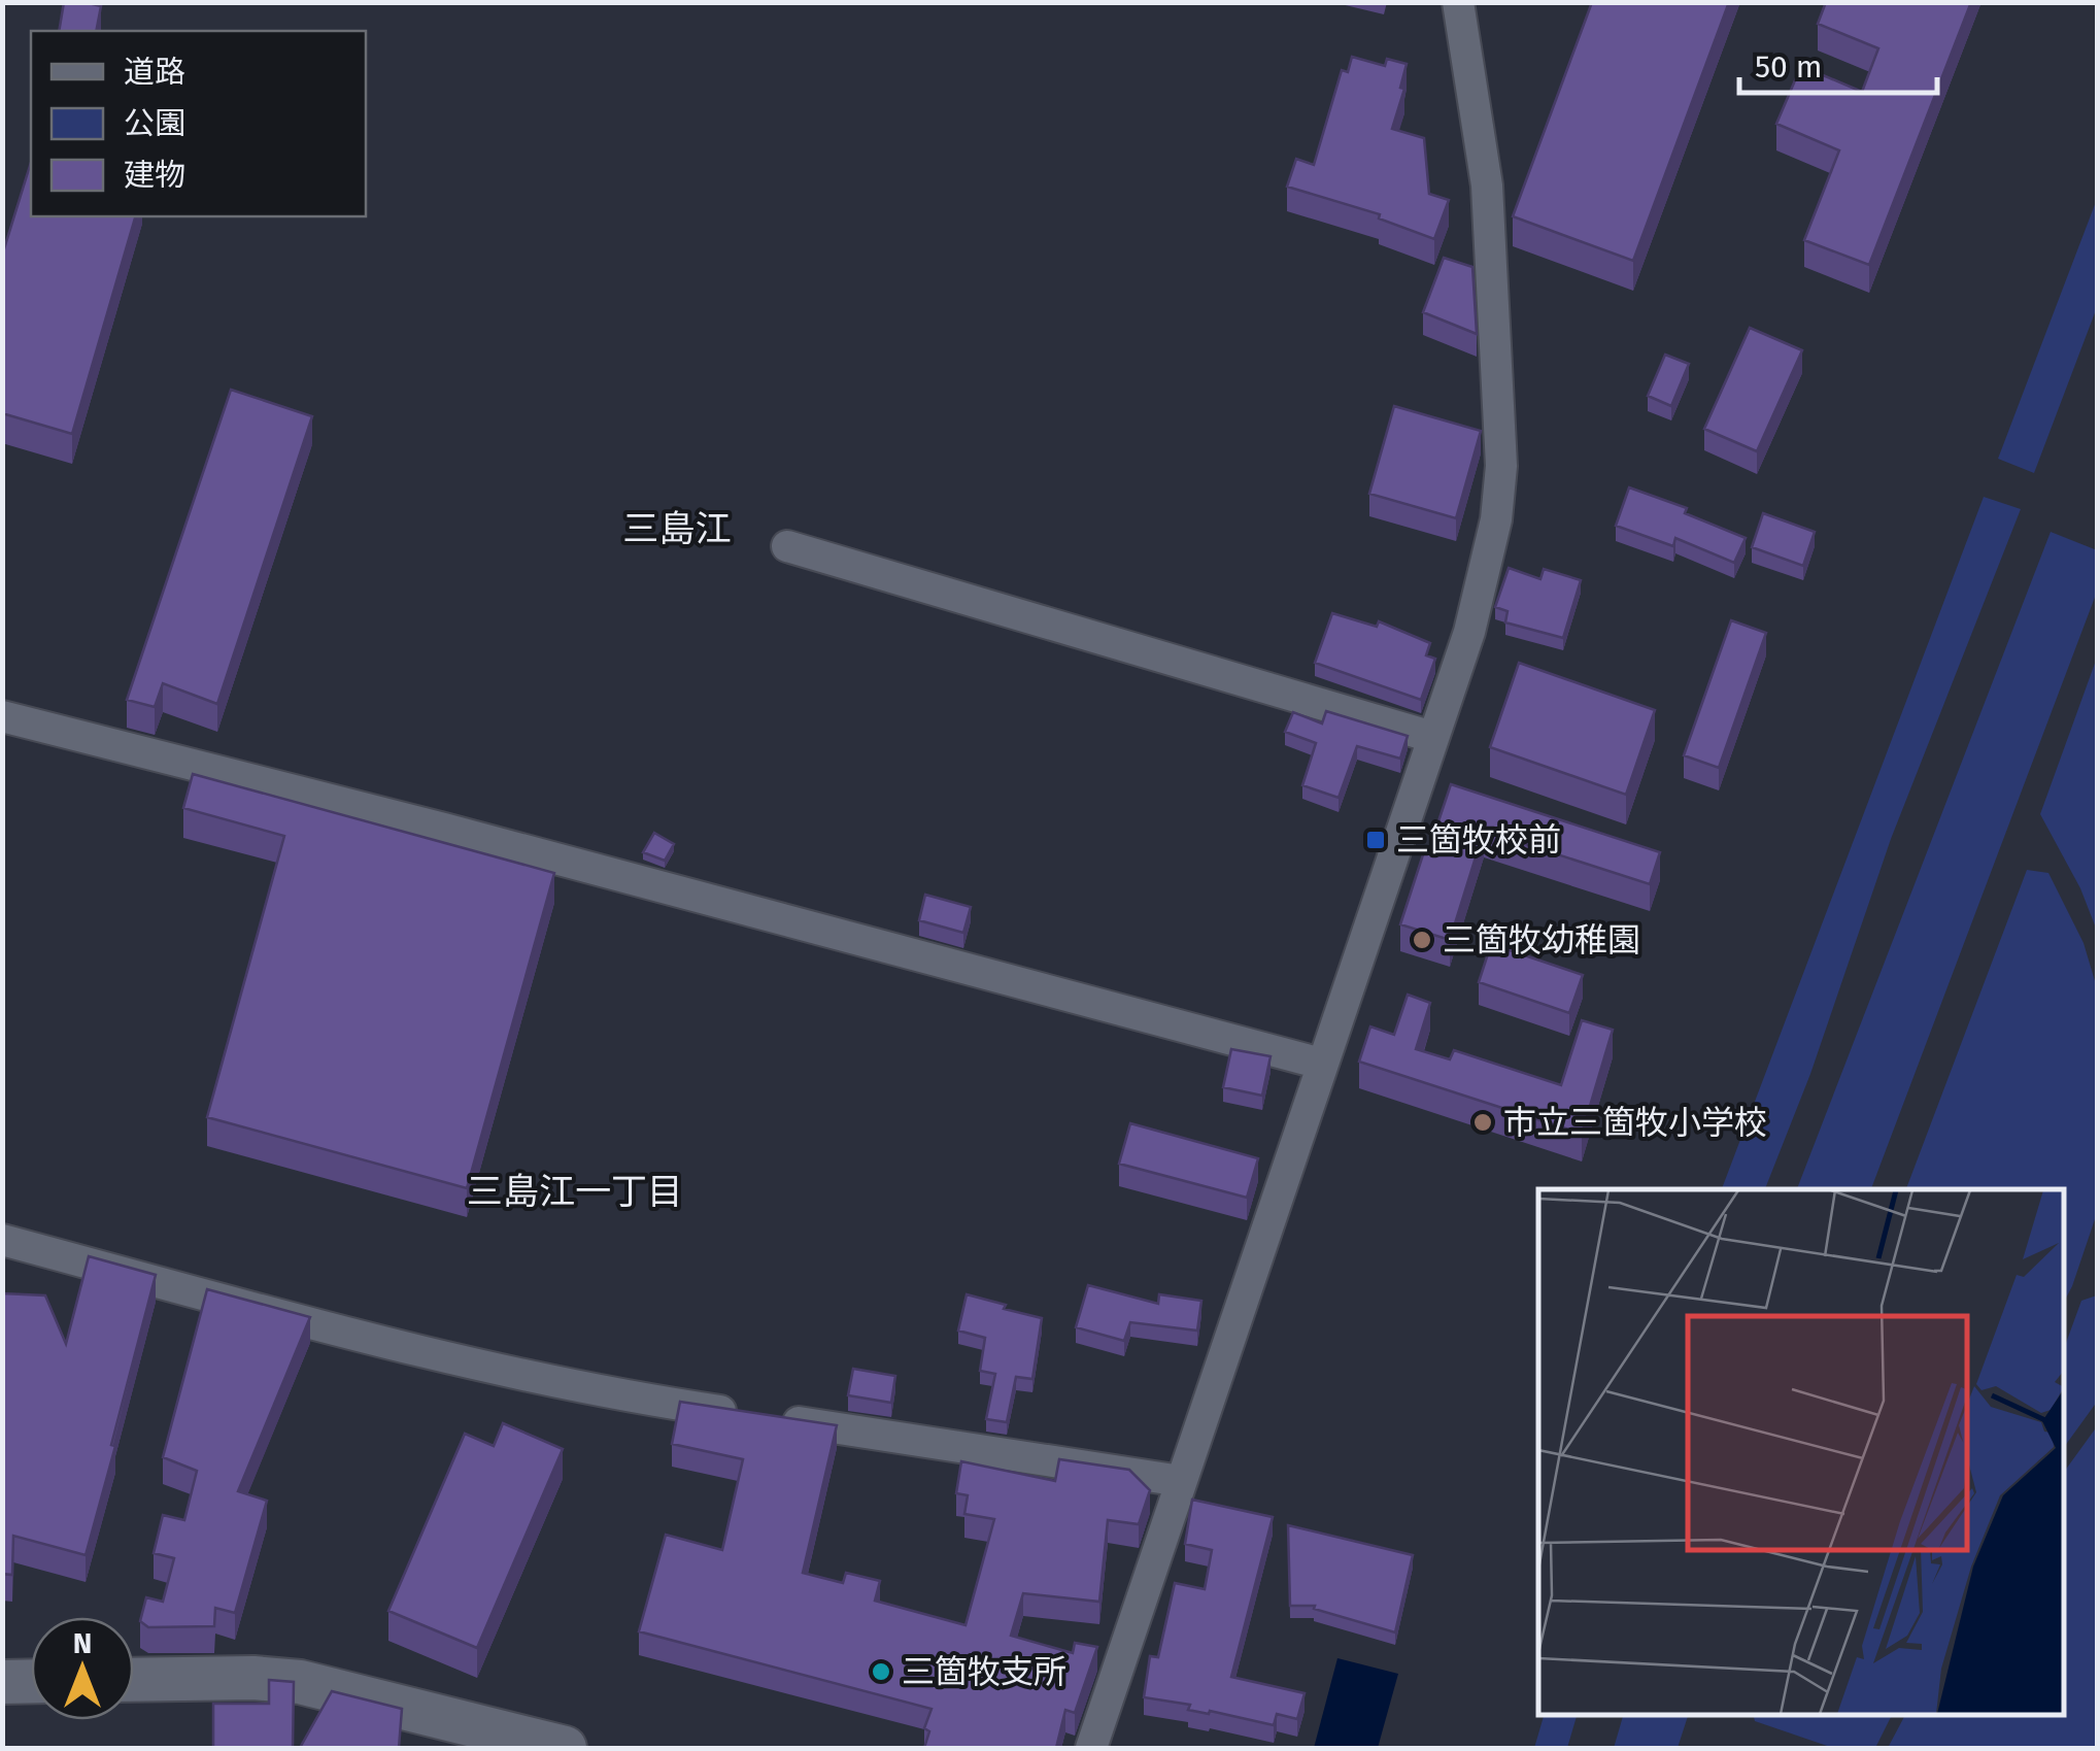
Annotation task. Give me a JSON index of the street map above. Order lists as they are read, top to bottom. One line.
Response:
{"districts":["三島江","三島江一丁目"],"places":{"transit":["三箇牧校前"],"other":["三箇牧幼稚園","市立三箇牧小学校","三箇牧支所"]},"legend":["道路","公園","建物"],"scale_bar":"50 m","north":"top"}
